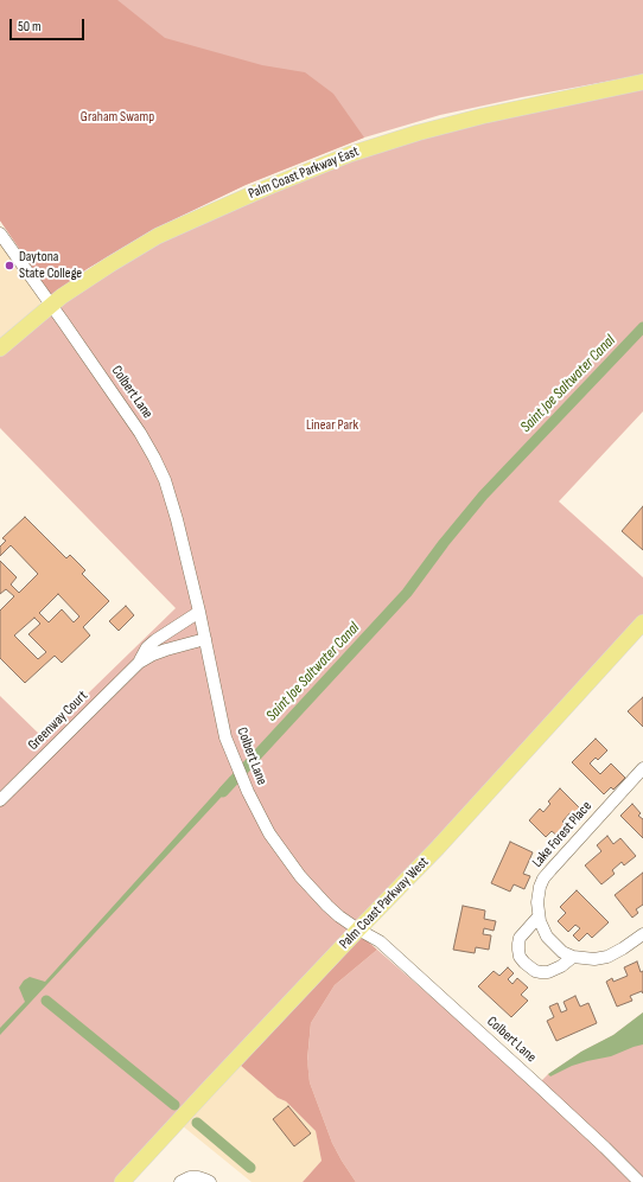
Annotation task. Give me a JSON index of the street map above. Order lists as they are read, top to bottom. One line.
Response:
{"streets":{"main road":["Palm Coast Parkway East","Palm Coast Parkway West"],"street":["Colbert Lane","Greenway Court","Lake Forest Place"]},"crossings":[["Palm Coast Parkway East","Colbert Lane"],["Colbert Lane","Palm Coast Parkway West"]],"water":["Saint Joe Saltwater Canal"],"parks":["Graham Swamp","Linear Park"],"places":["Daytona State College"],"scale_bar":"50 m"}
